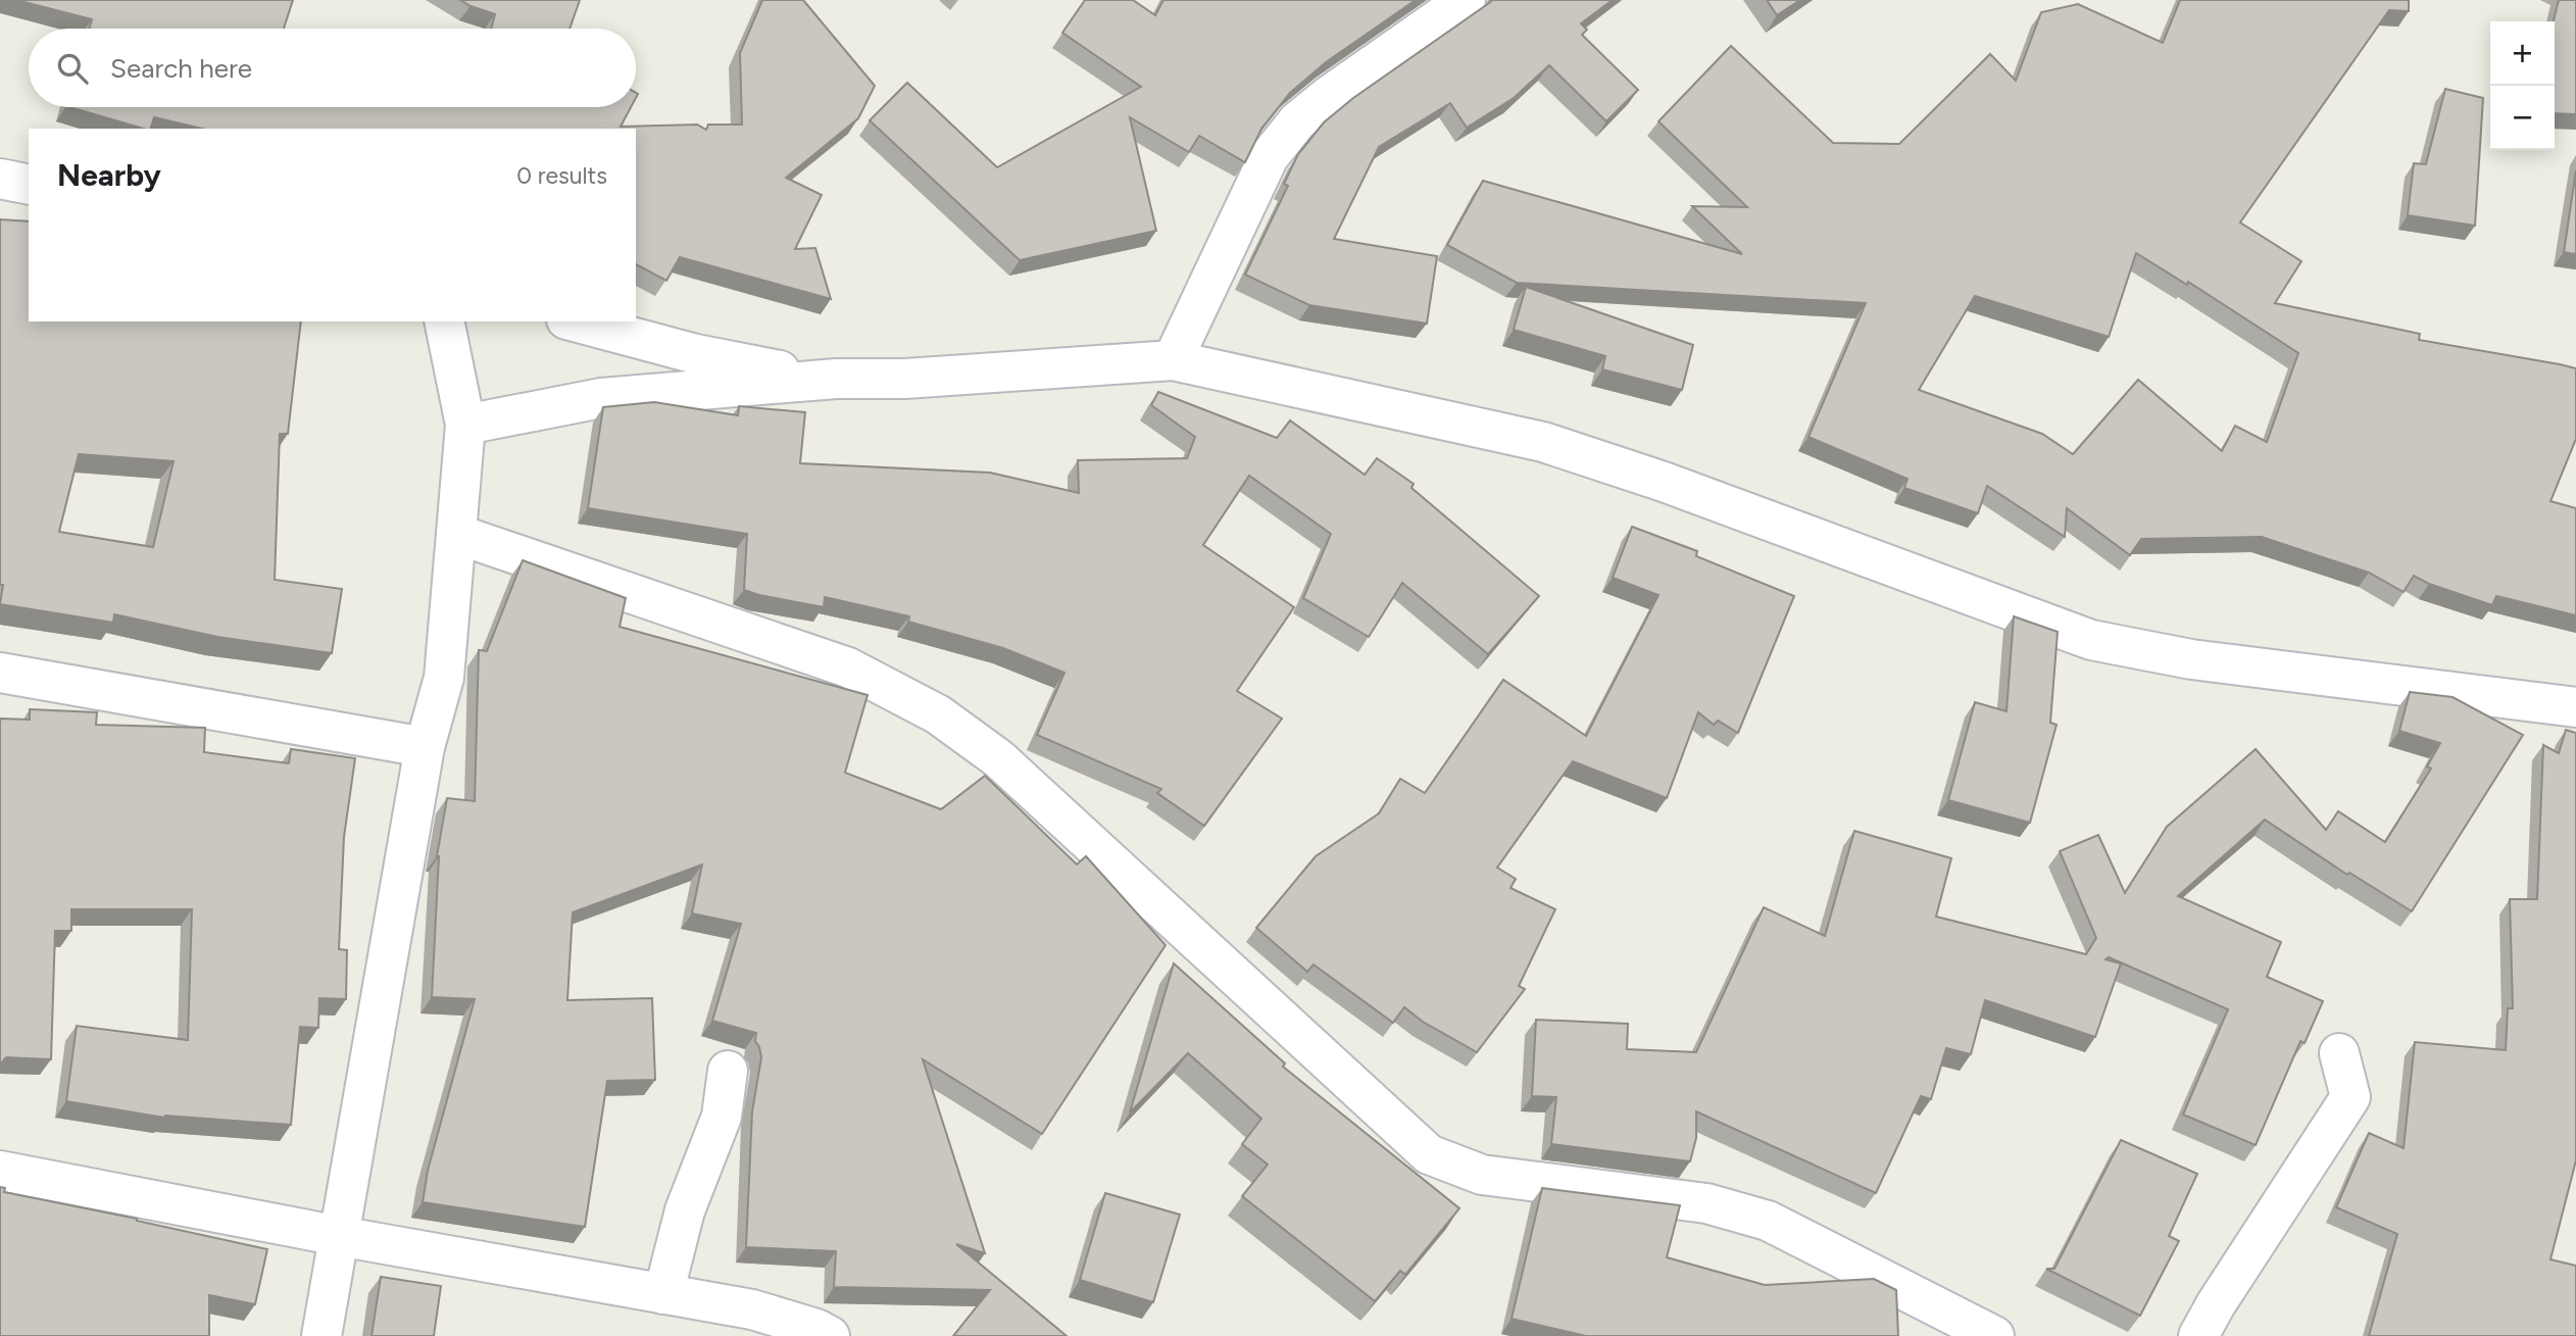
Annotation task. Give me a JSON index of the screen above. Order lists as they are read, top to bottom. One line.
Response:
{"page":{"map_buttons":["+","−"],"search":"Search here","heading":["Nearby","0 results"]}}
